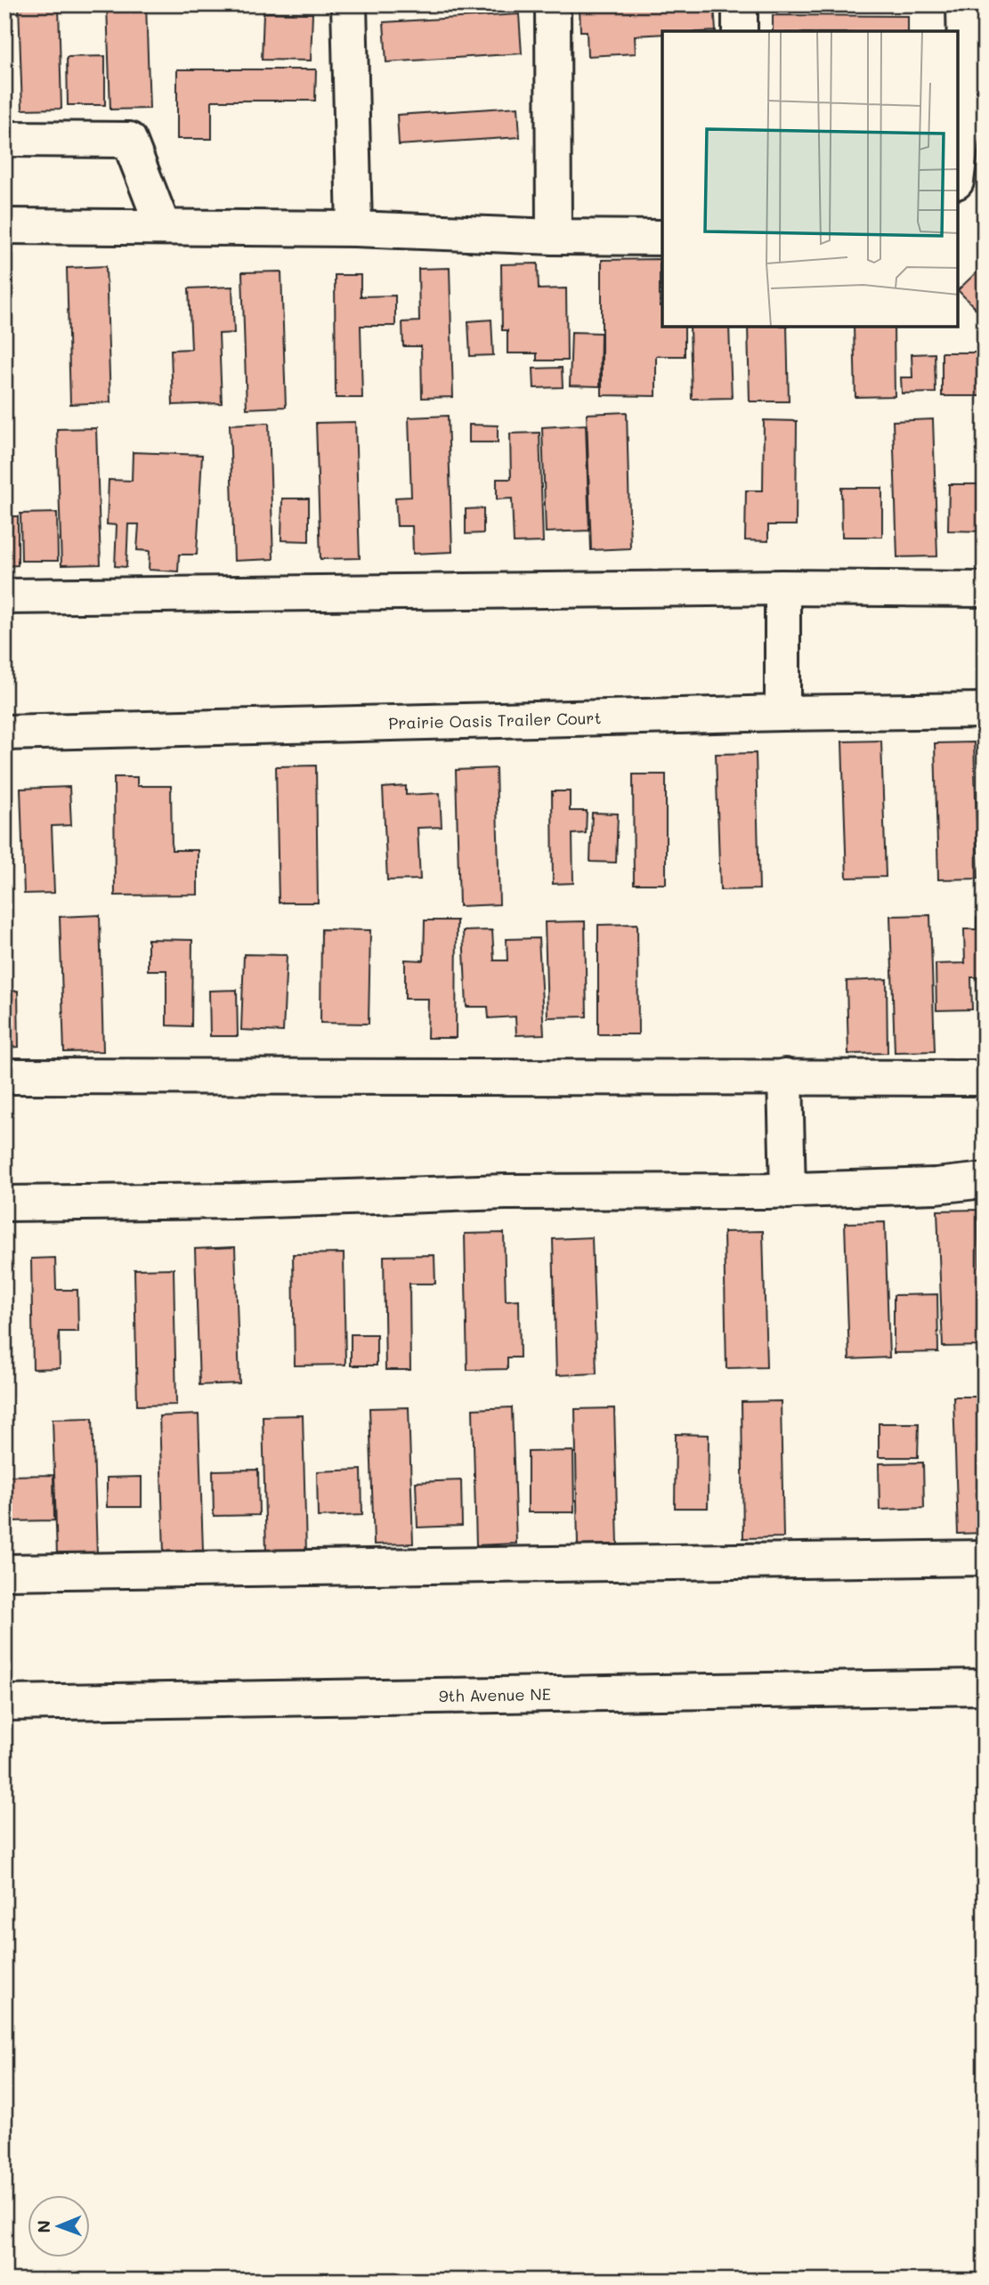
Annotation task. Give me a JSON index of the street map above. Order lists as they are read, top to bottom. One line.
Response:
{"streets":{"street":["Prairie Oasis Trailer Court","9th Avenue NE"]},"north":"left"}
